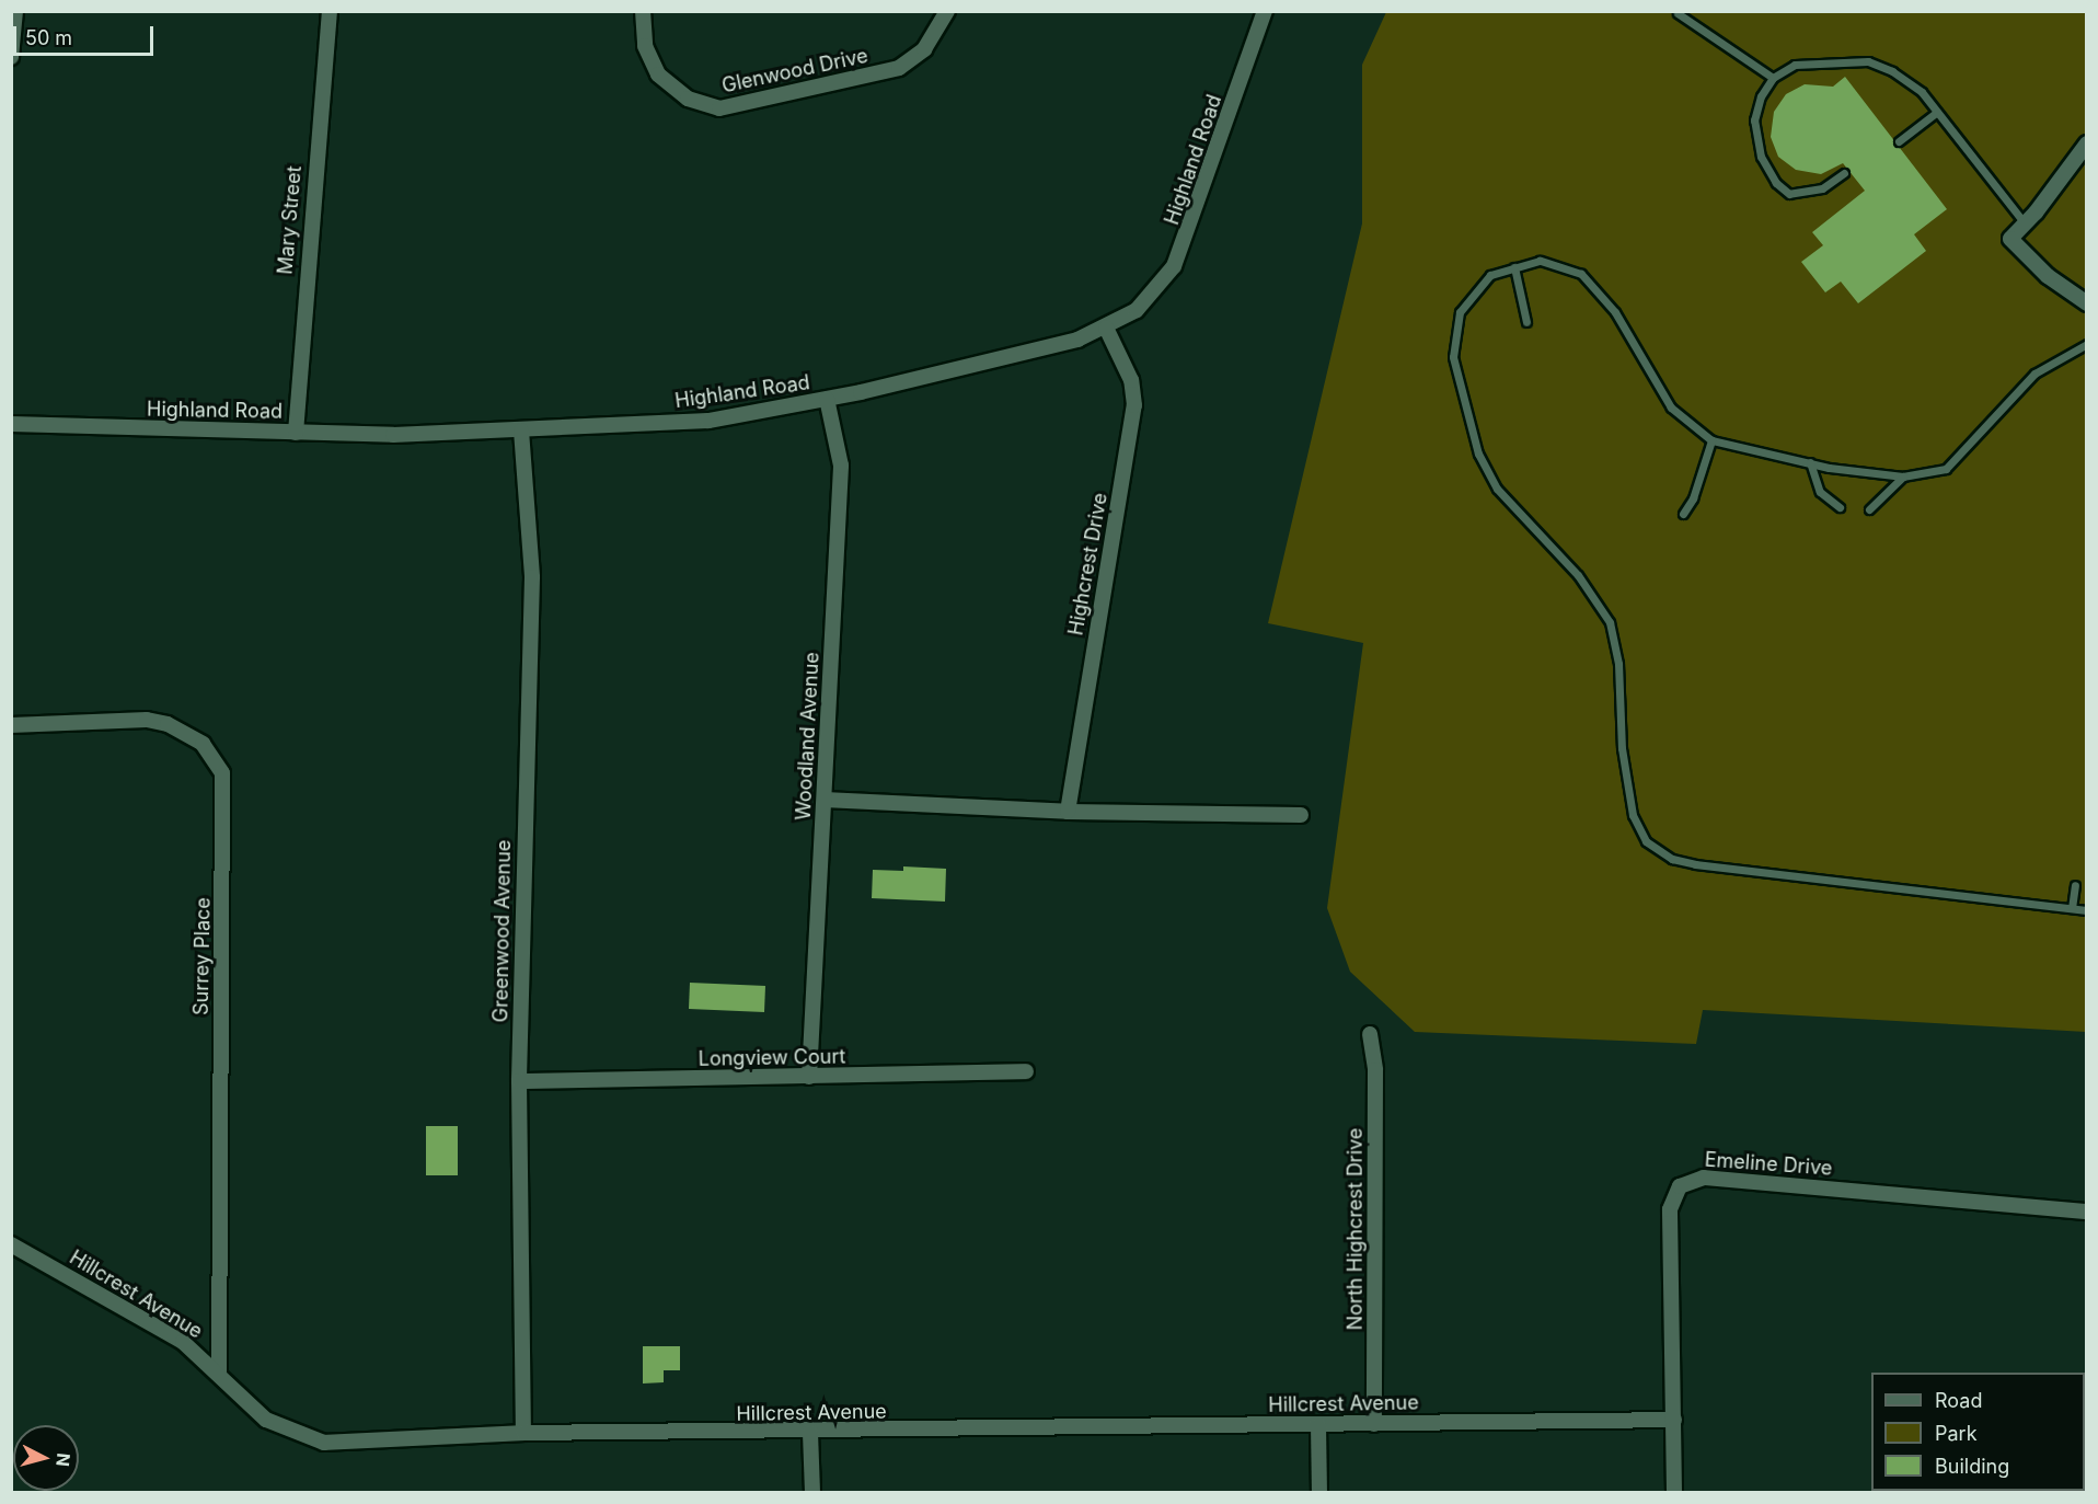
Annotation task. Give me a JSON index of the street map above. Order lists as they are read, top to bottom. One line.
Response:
{"streets":{"street":["Glenwood Drive","Highland Road","Mary Street","Highcrest Drive","Woodland Avenue","Greenwood Avenue","Surrey Place","Longview Court","Emeline Drive","North Highcrest Drive","Hillcrest Avenue"]},"crossings":[["Highland Road","Mary Street"],["Highland Road","Highcrest Drive"],["Highland Road","Woodland Avenue"],["Highland Road","Greenwood Avenue"],["Woodland Avenue","Longview Court"],["Greenwood Avenue","Longview Court"],["Greenwood Avenue","Hillcrest Avenue"],["Surrey Place","Hillcrest Avenue"],["Emeline Drive","Hillcrest Avenue"],["North Highcrest Drive","Hillcrest Avenue"]],"legend":["Road","Park","Building"],"scale_bar":"50 m","north":"right"}
